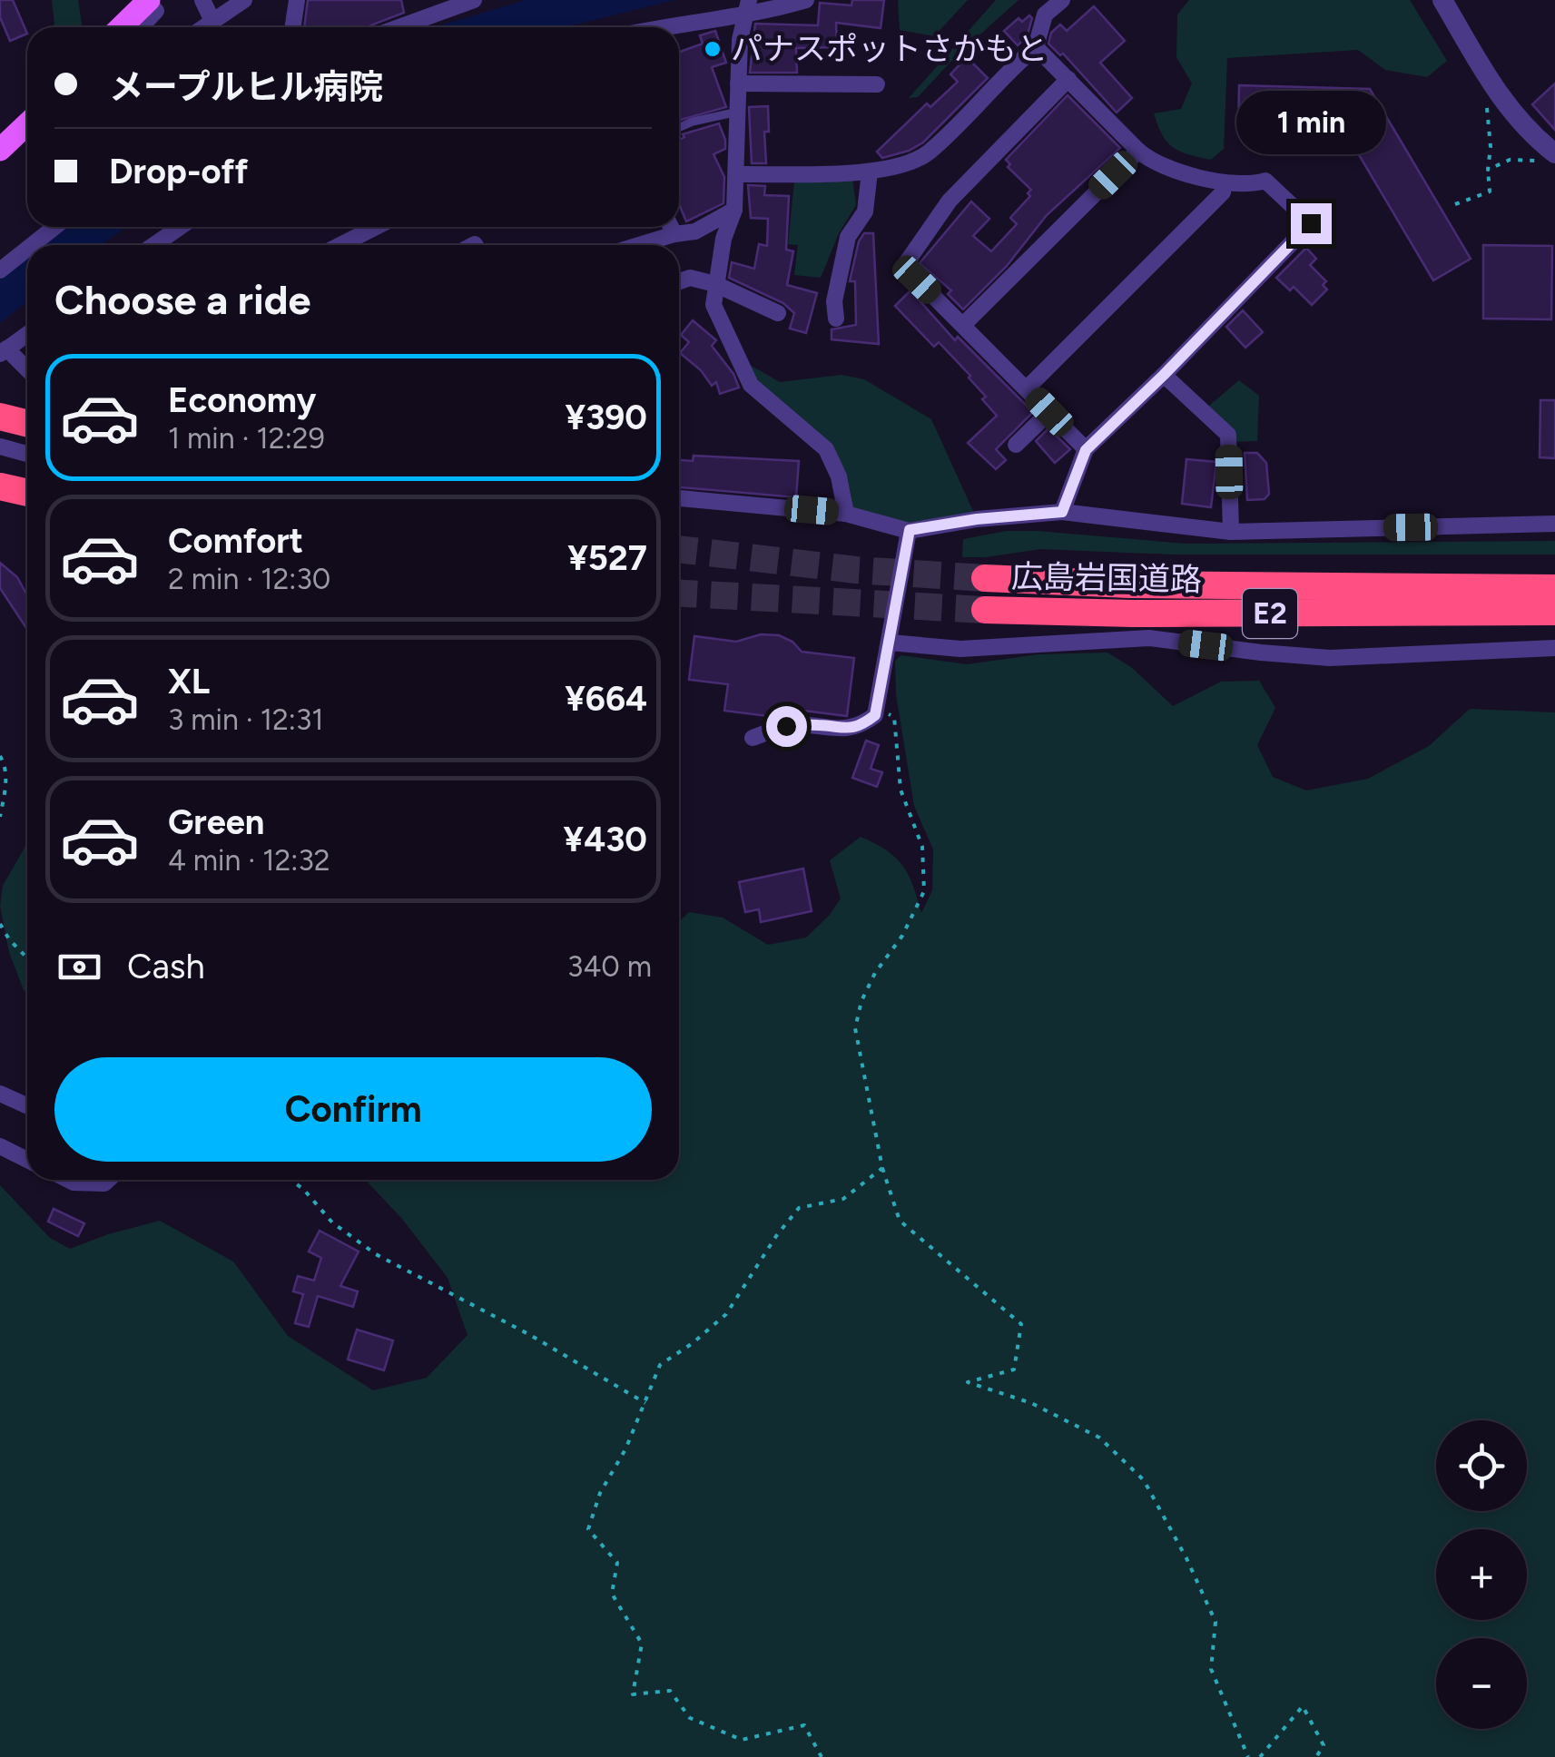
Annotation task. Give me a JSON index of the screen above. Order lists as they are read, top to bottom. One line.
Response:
{"streets":{"highway":["広島岩国道路","E2"]},"places":["パナスポットさかもと"],"page":{"banner":["メープルヒル病院","Drop-off"],"bubble":"1 min","heading":"Choose a ride","list":[{"name":"Economy","note":"1 min · 12:29","value":"¥390"},{"name":"Comfort","note":"2 min · 12:30","value":"¥527"},{"name":"XL","note":"3 min · 12:31","value":"¥664"},{"name":"Green","note":"4 min · 12:32","value":"¥430"}],"pay":["Cash","340 m"],"buttons":"Confirm","map_buttons":["+","−"]}}
